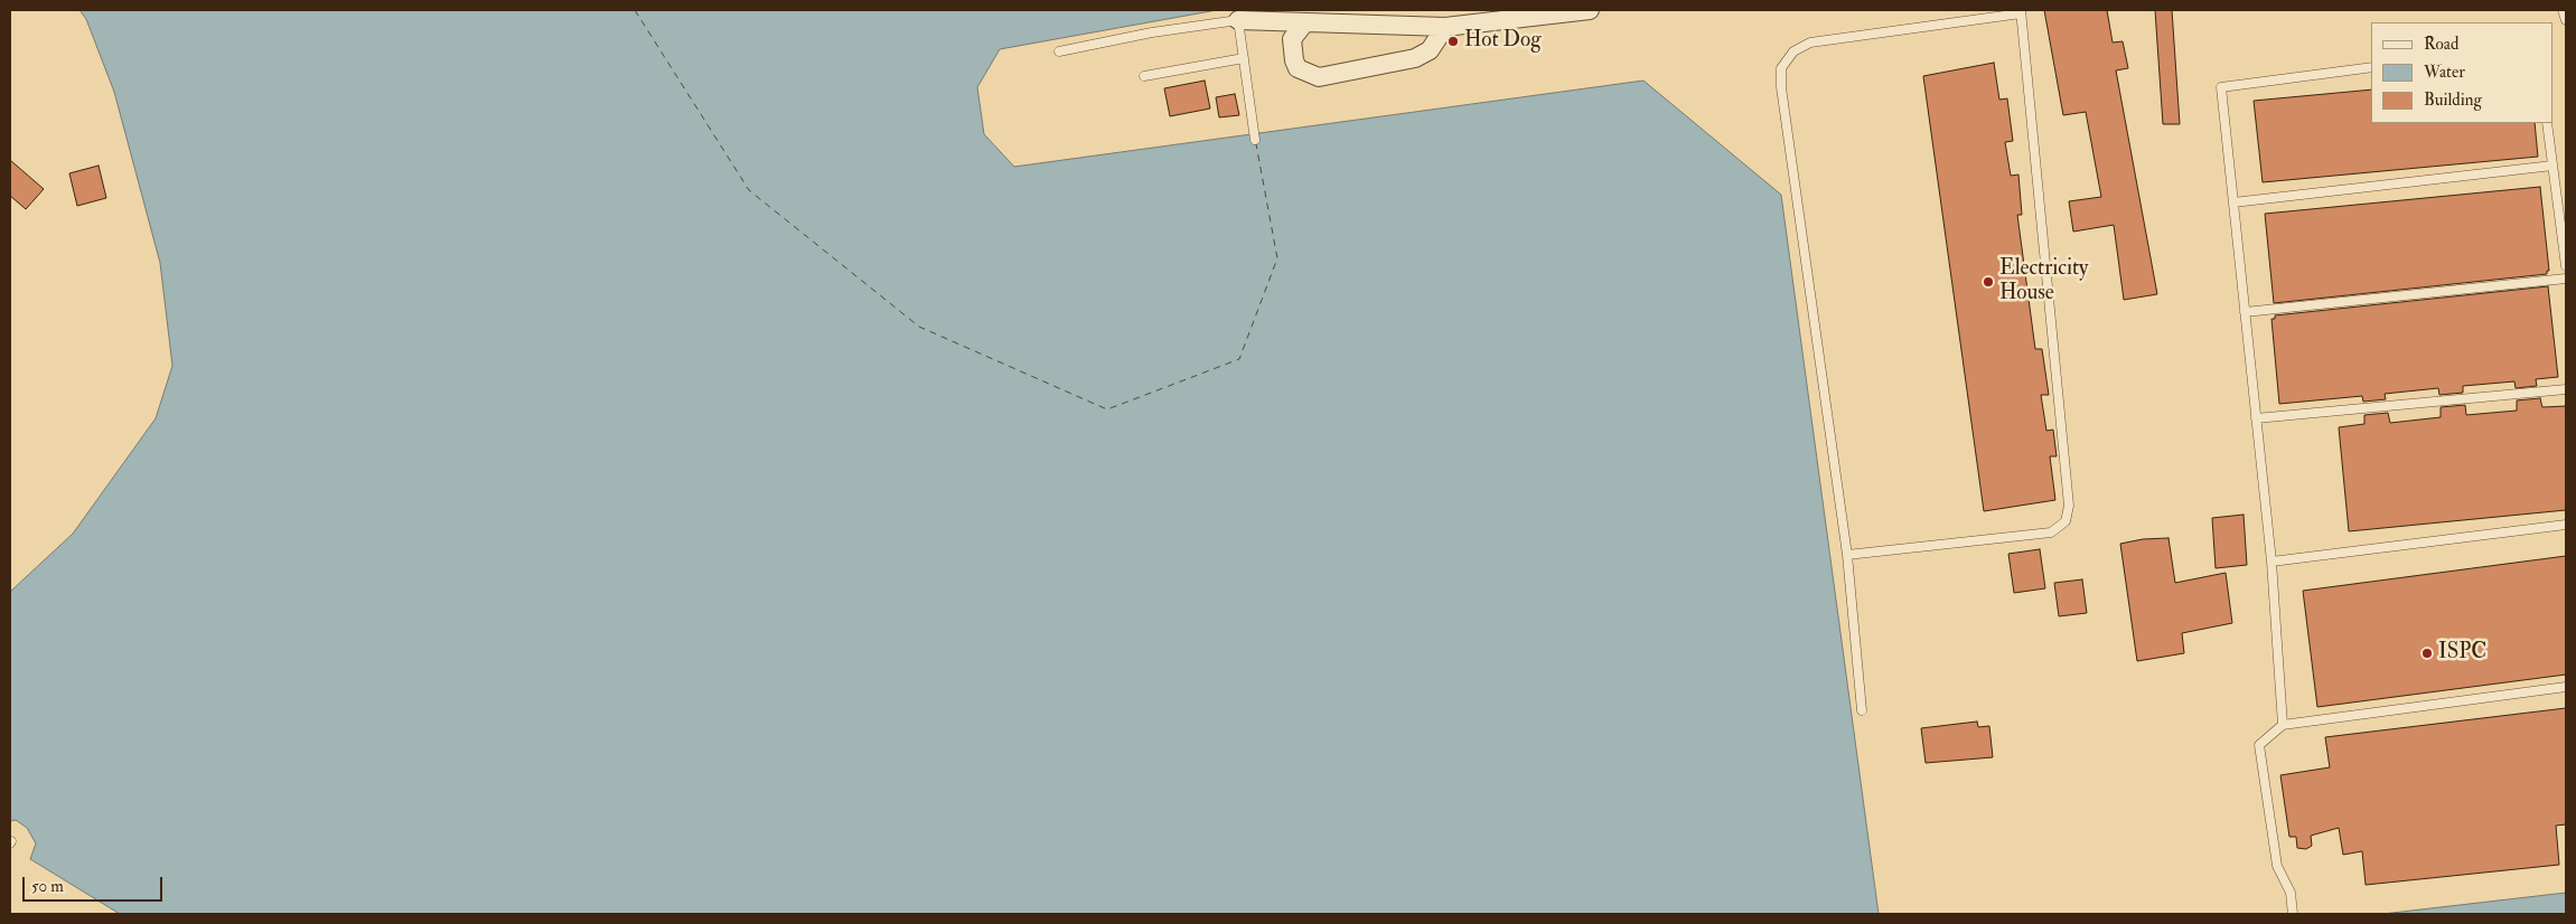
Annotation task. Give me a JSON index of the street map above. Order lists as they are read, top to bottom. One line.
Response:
{"places":["Hot Dog","Electricity House","ISPC"],"legend":["Road","Water","Building"],"scale_bar":"50 m"}
